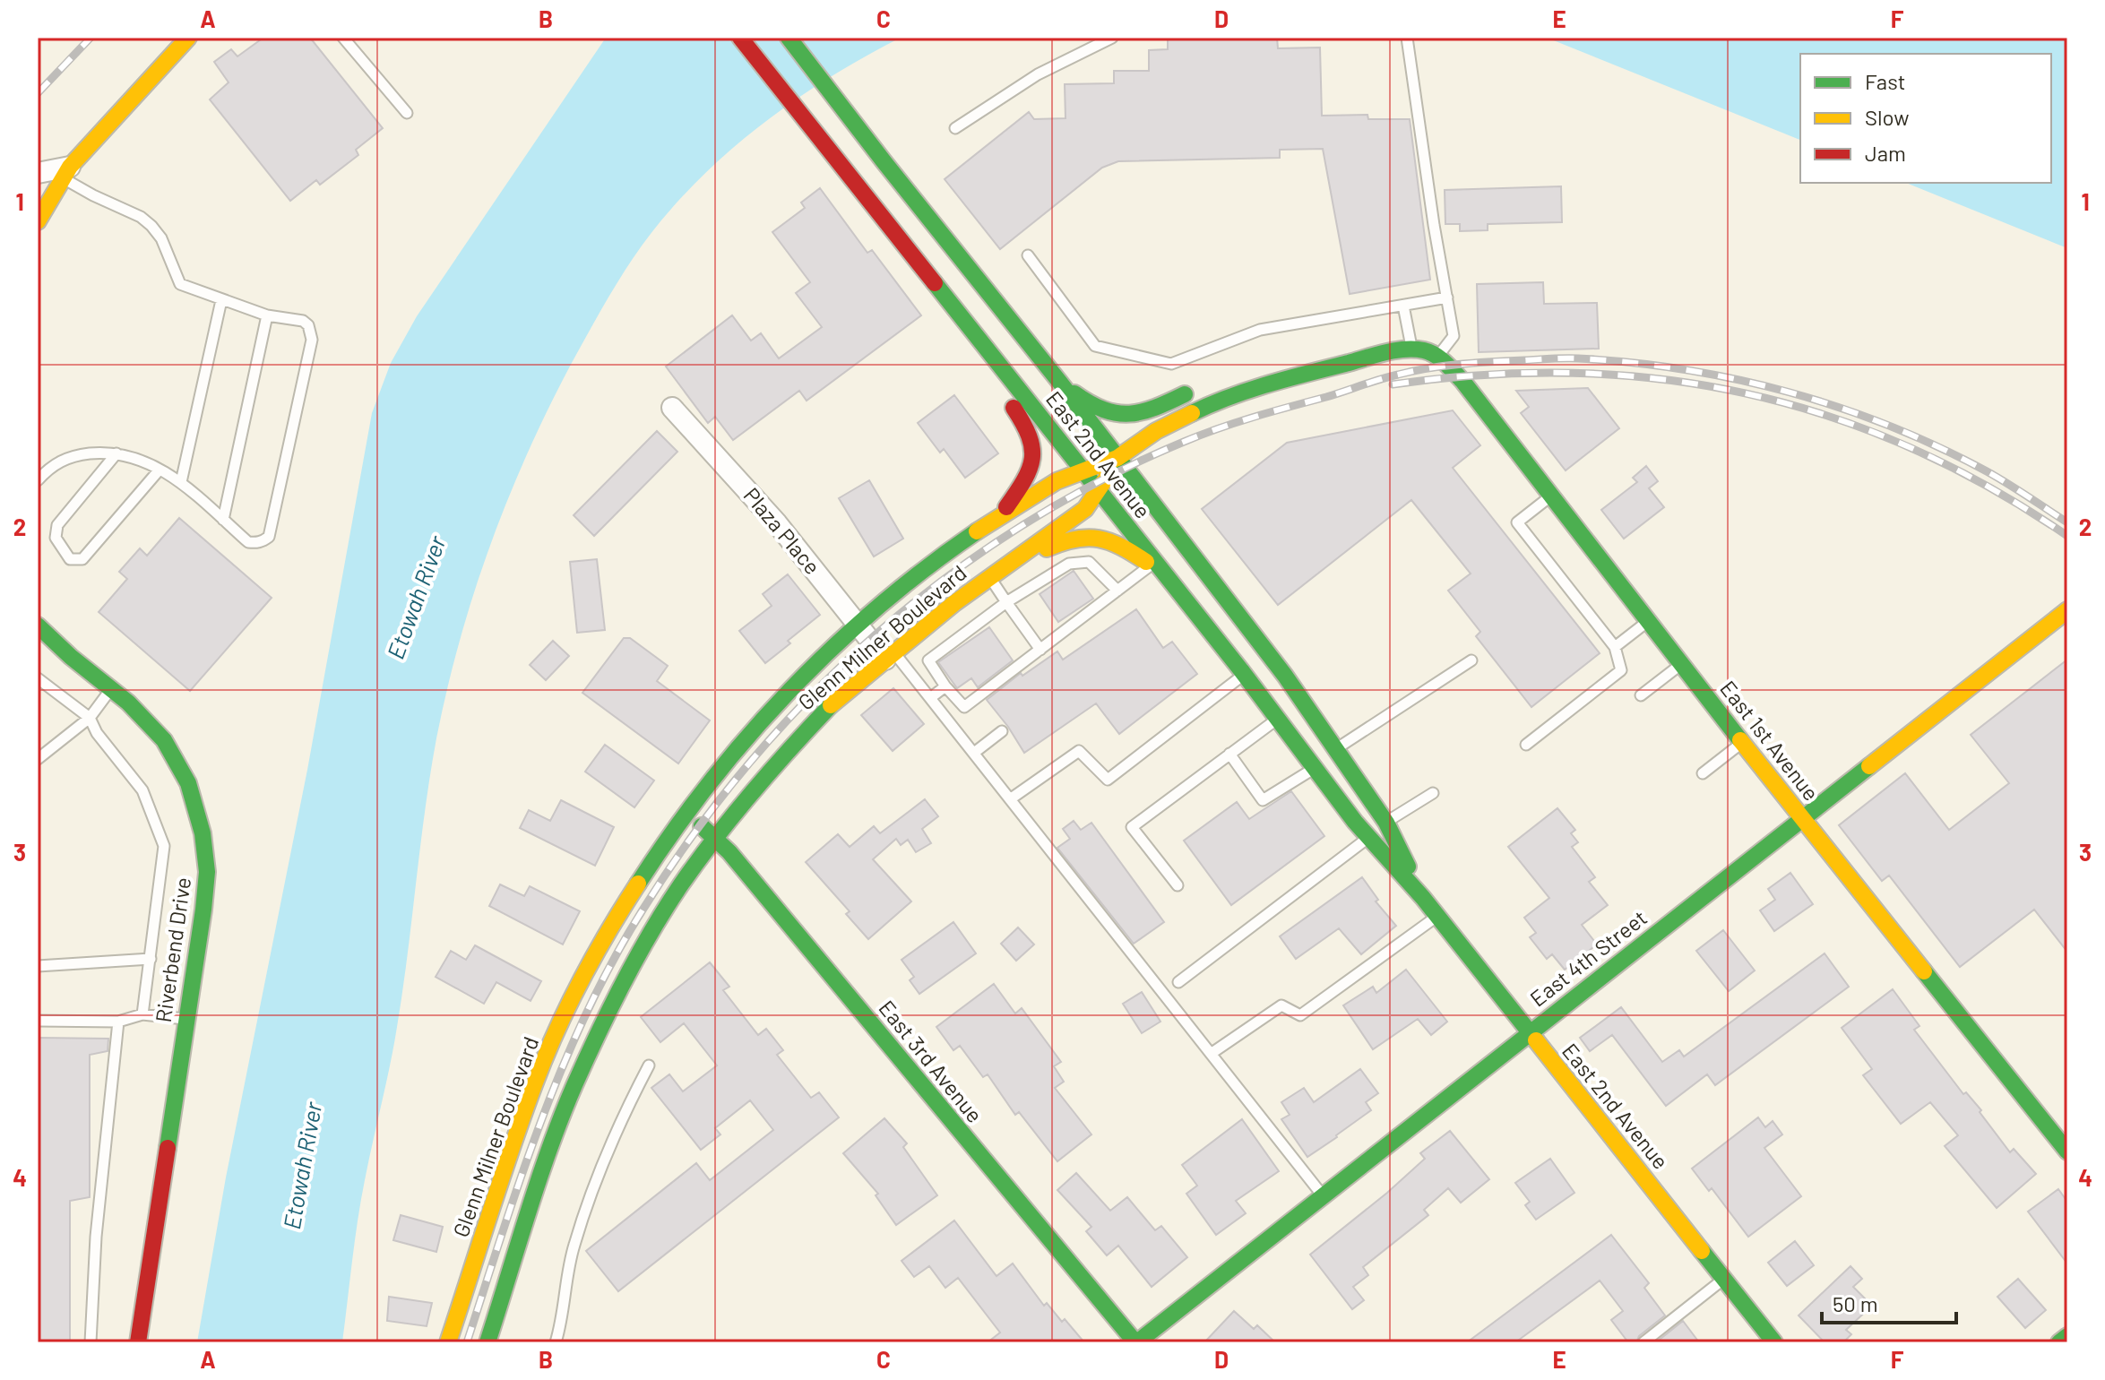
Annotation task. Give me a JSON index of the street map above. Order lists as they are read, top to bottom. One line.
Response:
{"streets":{"street":["East 2nd Avenue","Plaza Place","Glenn Milner Boulevard","East 1st Avenue","Riverbend Drive","East 4th Street","East 3rd Avenue"]},"crossings":[["East 2nd Avenue","Glenn Milner Boulevard"],["East 2nd Avenue","East 4th Street"],["Plaza Place","Glenn Milner Boulevard"],["Glenn Milner Boulevard","East 1st Avenue"],["Glenn Milner Boulevard","East 3rd Avenue"],["East 1st Avenue","East 4th Street"],["East 4th Street","East 3rd Avenue"]],"water":["Etowah River"],"legend":["Fast","Slow","Jam"],"scale_bar":"50 m","grid":{"columns":["A","B","C","D","E","F"],"rows":["1","2","3","4"]}}
